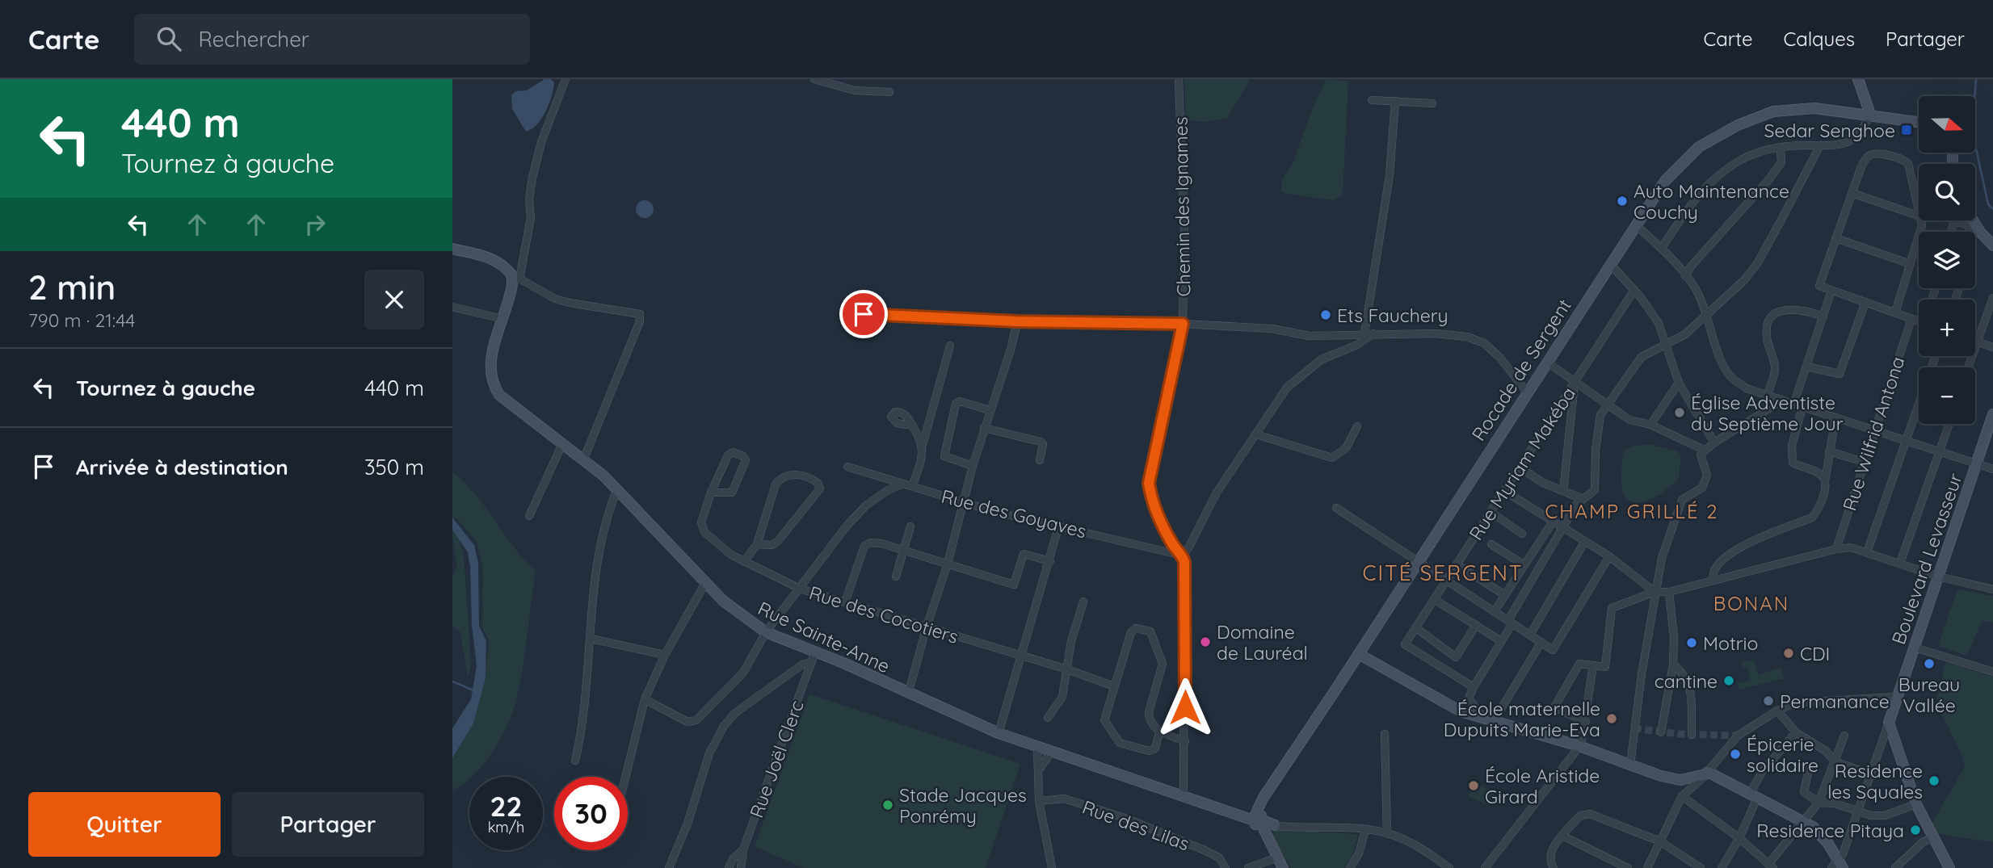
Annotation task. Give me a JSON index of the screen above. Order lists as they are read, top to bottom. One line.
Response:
{"streets":{"main road":["Rocade de Sergent","Boulevard Levasseur","Rue Sainte-Anne"],"street":["Chemin des Ignames","Rue Wilfrid Antona","Rue Myriam Makéba","Rue des Goyaves","Rue des Cocotiers","Rue Joël Clerc","Rue des Lilas"]},"crossings":[["Chemin des Ignames","Rue des Goyaves"],["Rocade de Sergent","Rue Sainte-Anne"],["Rue Sainte-Anne","Rue Joël Clerc"]],"districts":["CHAMP GRILLÉ 2","CITÉ SERGENT","BONAN"],"places":{"transit":["Sedar Senghoe"],"other":["Auto Maintenance Couchy","Ets Fauchery","Église Adventiste du Septième Jour","Domaine de Lauréal","Motrio","CDI","Bureau Vallée","cantine","Permanance","École maternelle Dupuits Marie-Eva","Épicerie solidaire","Residence les Squales","École Aristide Girard","Stade Jacques Ponrémy","Residence Pitaya"]},"north":"right","page":{"header":"Carte","search":"Rechercher","nav":["Carte","Calques","Partager"],"turn":["440 m","Tournez à gauche"],"map_buttons":["+","−"],"heading":["2 min","790 m · 21:44"],"list":[{"name":"Tournez à gauche","value":"440 m"},{"name":"Arrivée à destination","value":"350 m"}],"speed":"22 km/h","limit":"30","buttons":["Quitter","Partager"]}}
